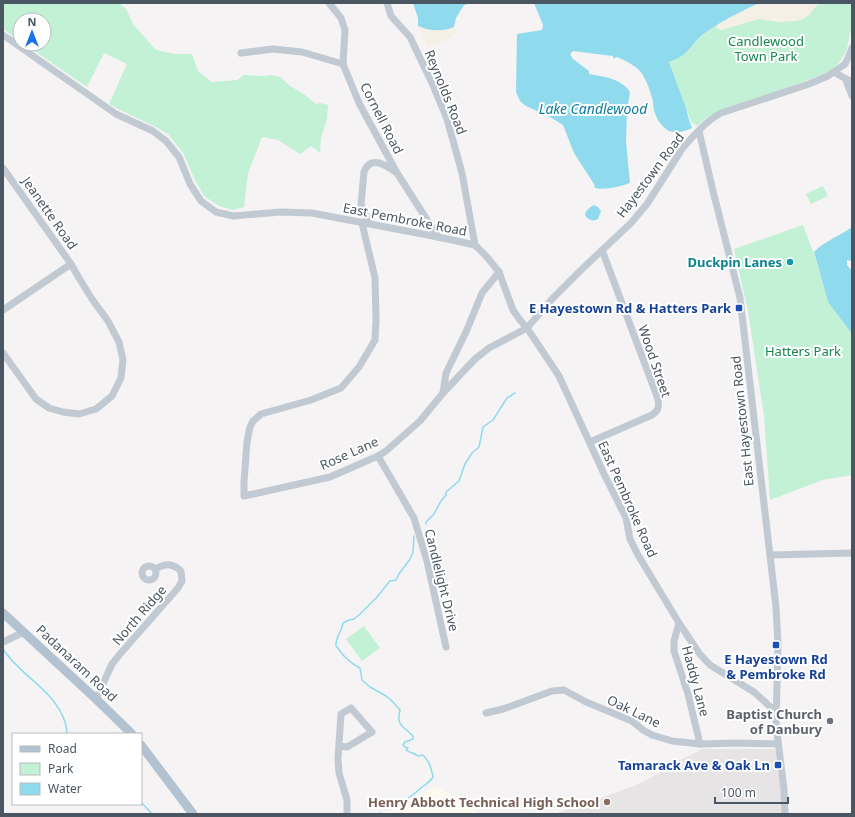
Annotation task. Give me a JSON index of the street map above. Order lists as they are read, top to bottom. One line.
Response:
{"streets":{"main road":["Padanaram Road"],"street":["Reynolds Road","Cornell Road","Hayestown Road","Jeanette Road","East Pembroke Road","Wood Street","East Hayestown Road","Rose Lane","Candlelight Drive","North Ridge","Haddy Lane","Oak Lane"]},"crossings":[["Reynolds Road","East Pembroke Road"],["Cornell Road","East Pembroke Road"],["Hayestown Road","East Pembroke Road"],["Hayestown Road","Wood Street"],["Hayestown Road","East Hayestown Road"],["Hayestown Road","Rose Lane"],["East Pembroke Road","Wood Street"],["East Pembroke Road","East Hayestown Road"],["East Pembroke Road","Rose Lane"],["East Pembroke Road","Haddy Lane"],["East Hayestown Road","Oak Lane"],["Rose Lane","Candlelight Drive"],["North Ridge","Padanaram Road"],["Haddy Lane","Oak Lane"]],"water":["Lake Candlewood"],"parks":["Candlewood Town Park","Hatters Park"],"places":{"other":["Duckpin Lanes","Baptist Church of Danbury","Henry Abbott Technical High School"],"transit":["E Hayestown Rd & Hatters Park","E Hayestown Rd & Pembroke Rd","Tamarack Ave & Oak Ln"]},"legend":["Road","Park","Water"],"scale_bar":"100 m","north":"top"}
